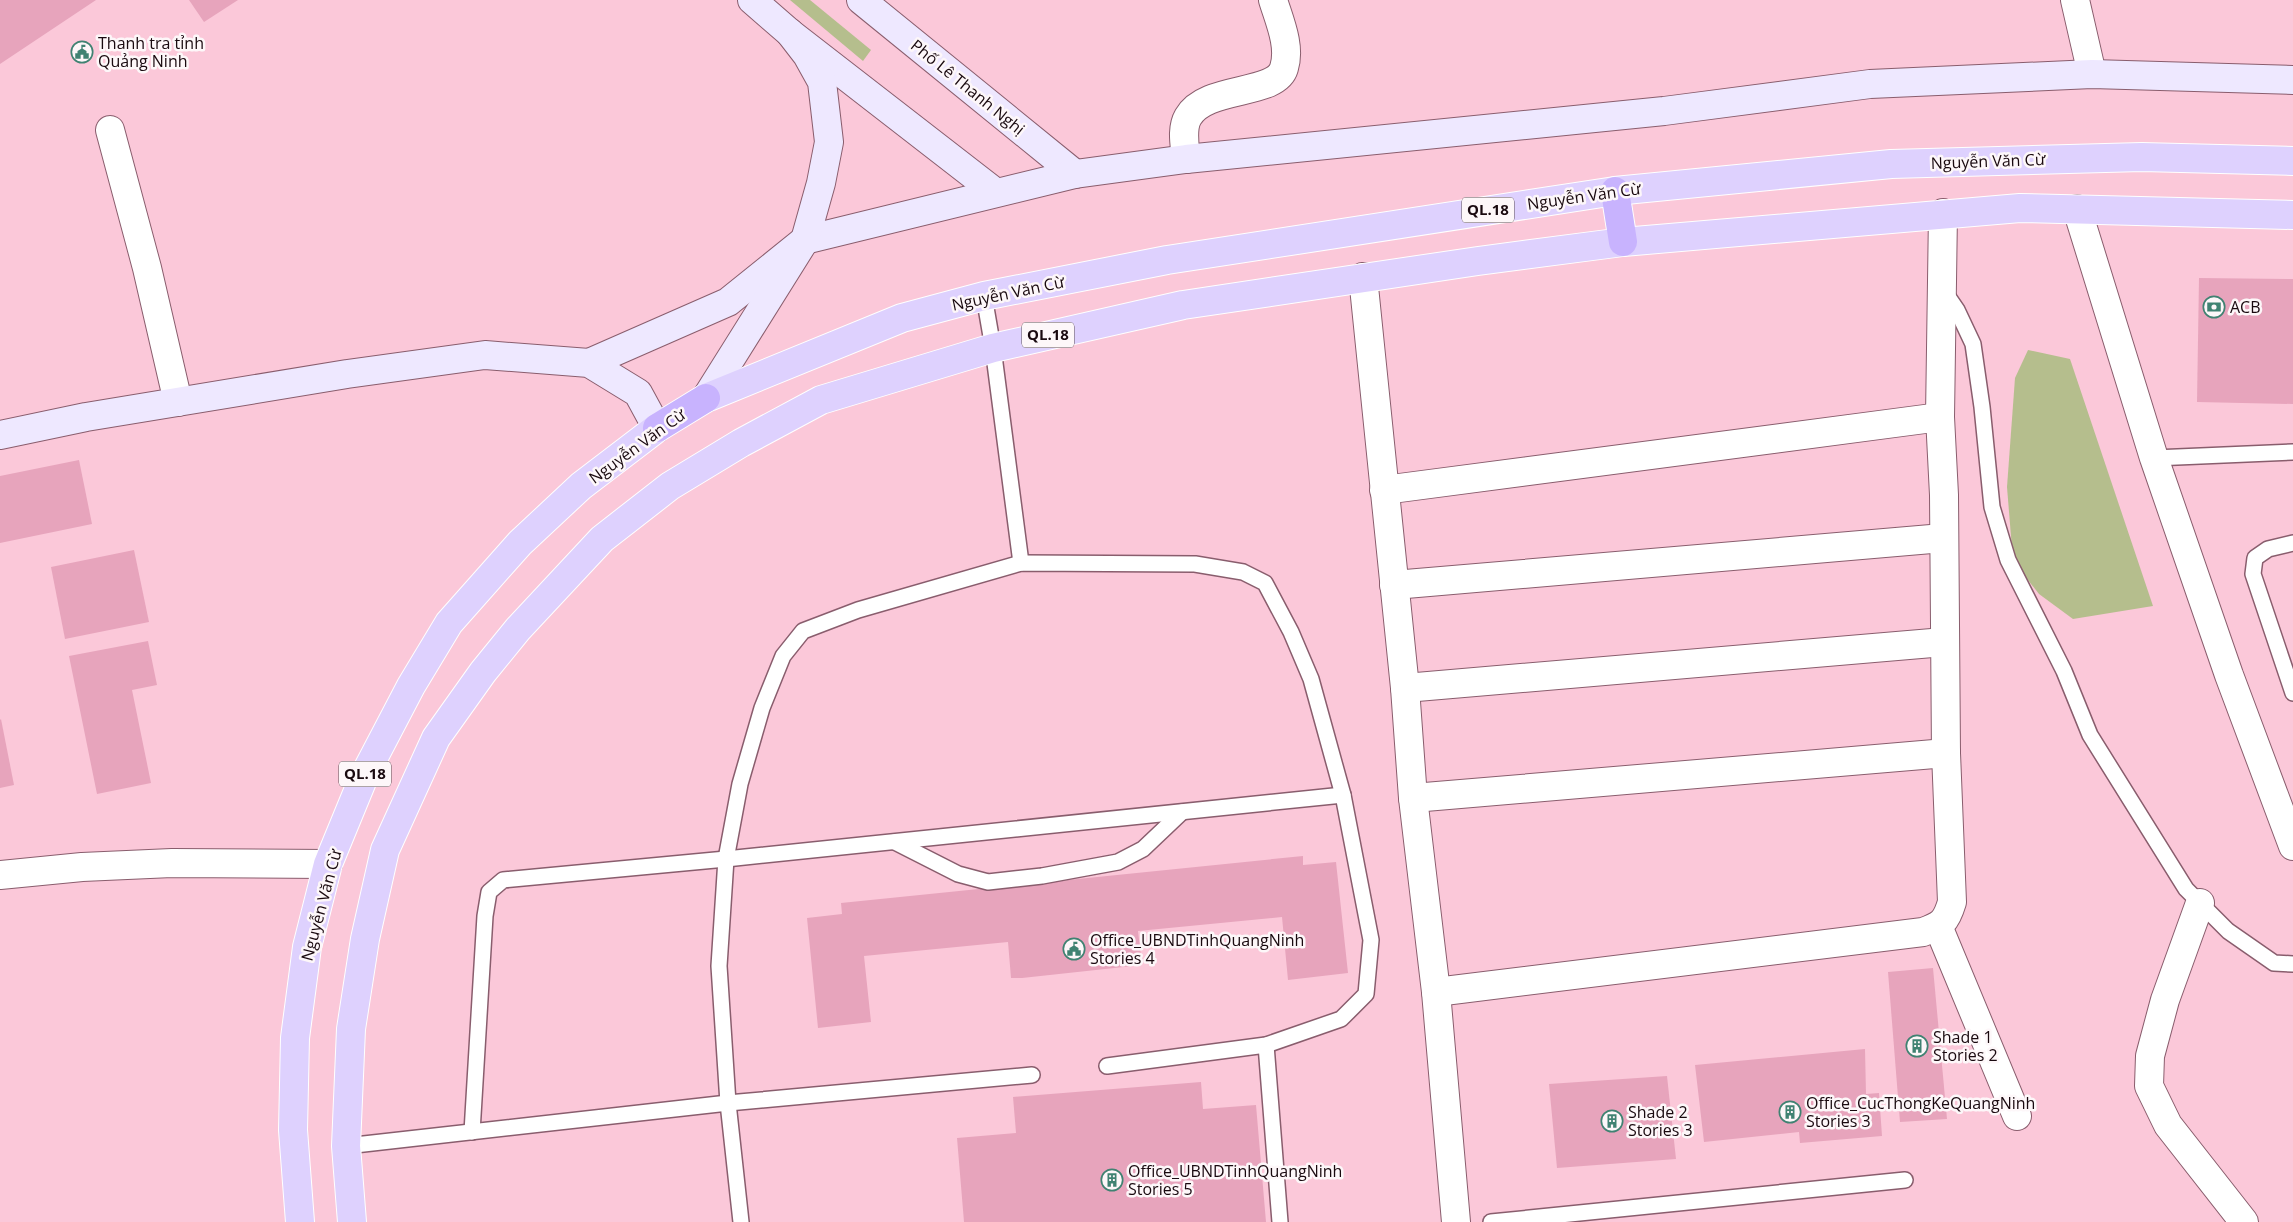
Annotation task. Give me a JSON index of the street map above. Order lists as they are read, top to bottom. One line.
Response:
{"streets":{"highway":["Nguyễn Văn Cừ","QL.18"],"street":["Phố Lê Thanh Nghị"]},"places":{"public building":["Thanh tra tỉnh Quảng Ninh","Office_UBNDTinhQuangNinh Stories 4"],"bank":["ACB"],"building":["Shade 1 Stories 2","Office_CucThongKeQuangNinh Stories 3","Shade 2 Stories 3","Office_UBNDTinhQuangNinh Stories 5"]}}
